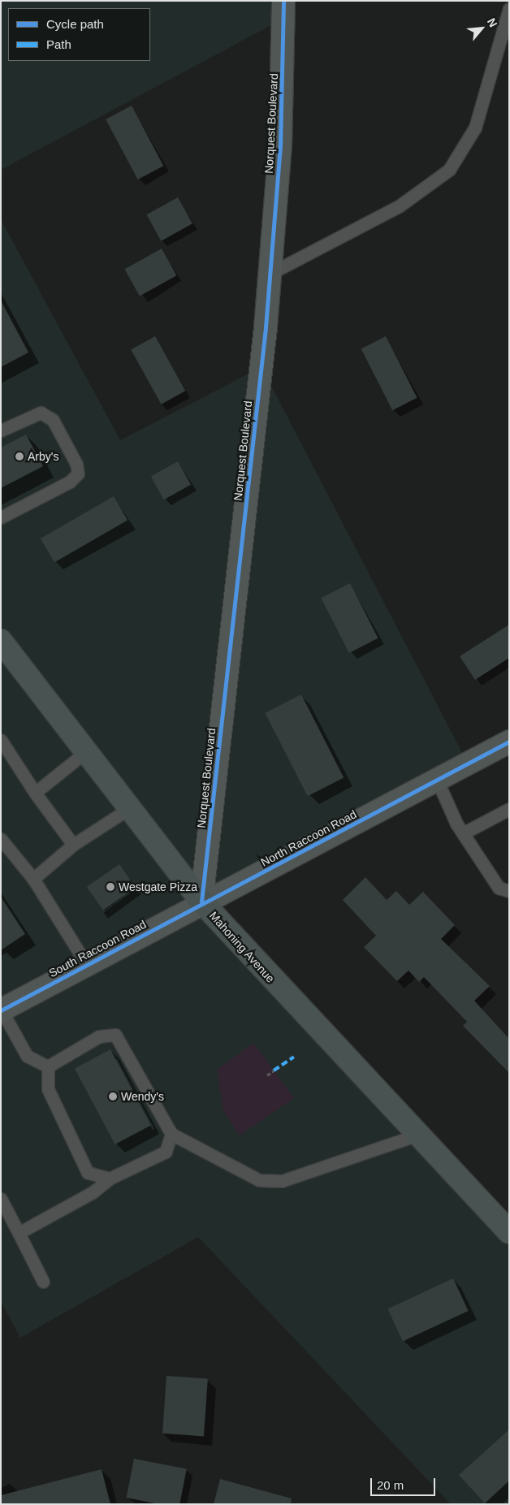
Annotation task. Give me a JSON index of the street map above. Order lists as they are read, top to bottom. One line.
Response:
{"streets":{"main road":["Mahoning Avenue"],"street":["Norquest Boulevard","North Raccoon Road","South Raccoon Road"]},"crossings":[["Norquest Boulevard","North Raccoon Road"],["Norquest Boulevard","Mahoning Avenue"],["Norquest Boulevard","South Raccoon Road"],["North Raccoon Road","Mahoning Avenue"],["North Raccoon Road","South Raccoon Road"],["Mahoning Avenue","South Raccoon Road"]],"places":["Arby's","Westgate Pizza","Wendy's"],"legend":["Cycle path","Path"],"scale_bar":"20 m","north":"top right"}
